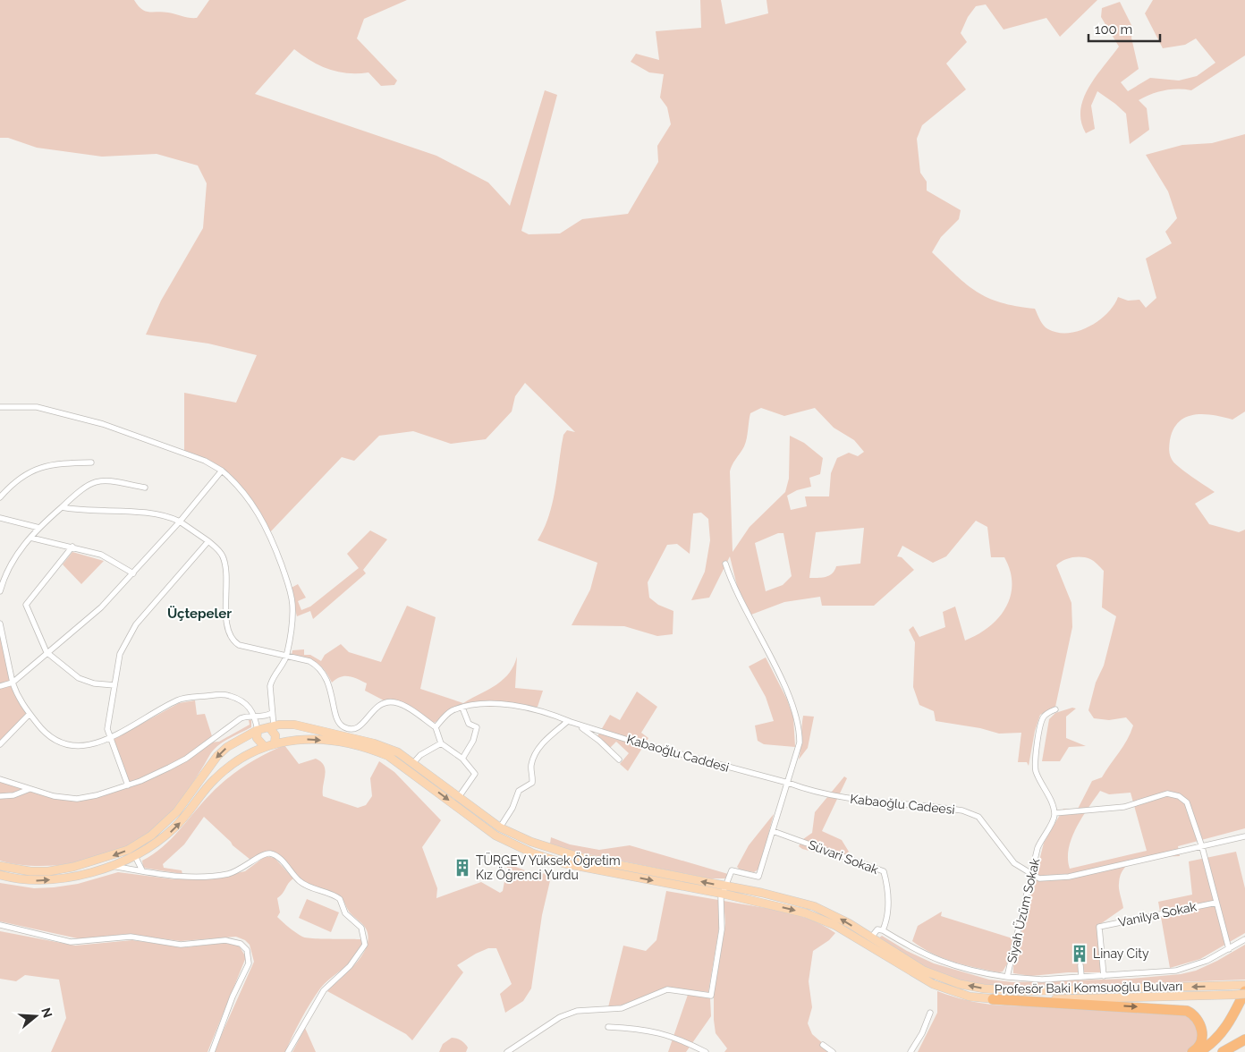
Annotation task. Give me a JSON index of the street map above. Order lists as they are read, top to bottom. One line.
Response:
{"streets":{"main road":["Profesör Baki Komsuoğlu Bulvarı"],"street":["Kabaoğlu Caddesi","Kabaoğlu Cadeesi","Süvari Sokak","Siyah Üzüm Sokak","Vanilya Sokak"]},"crossings":[["Kabaoğlu Caddesi","Kabaoğlu Cadeesi"],["Kabaoğlu Cadeesi","Siyah Üzüm Sokak"],["Süvari Sokak","Siyah Üzüm Sokak"]],"districts":["Üçtepeler"],"places":{"building":["TÜRGEV Yüksek Öğretim Kız Öğrenci Yurdu","Linay City"]},"scale_bar":"100 m","north":"right"}
